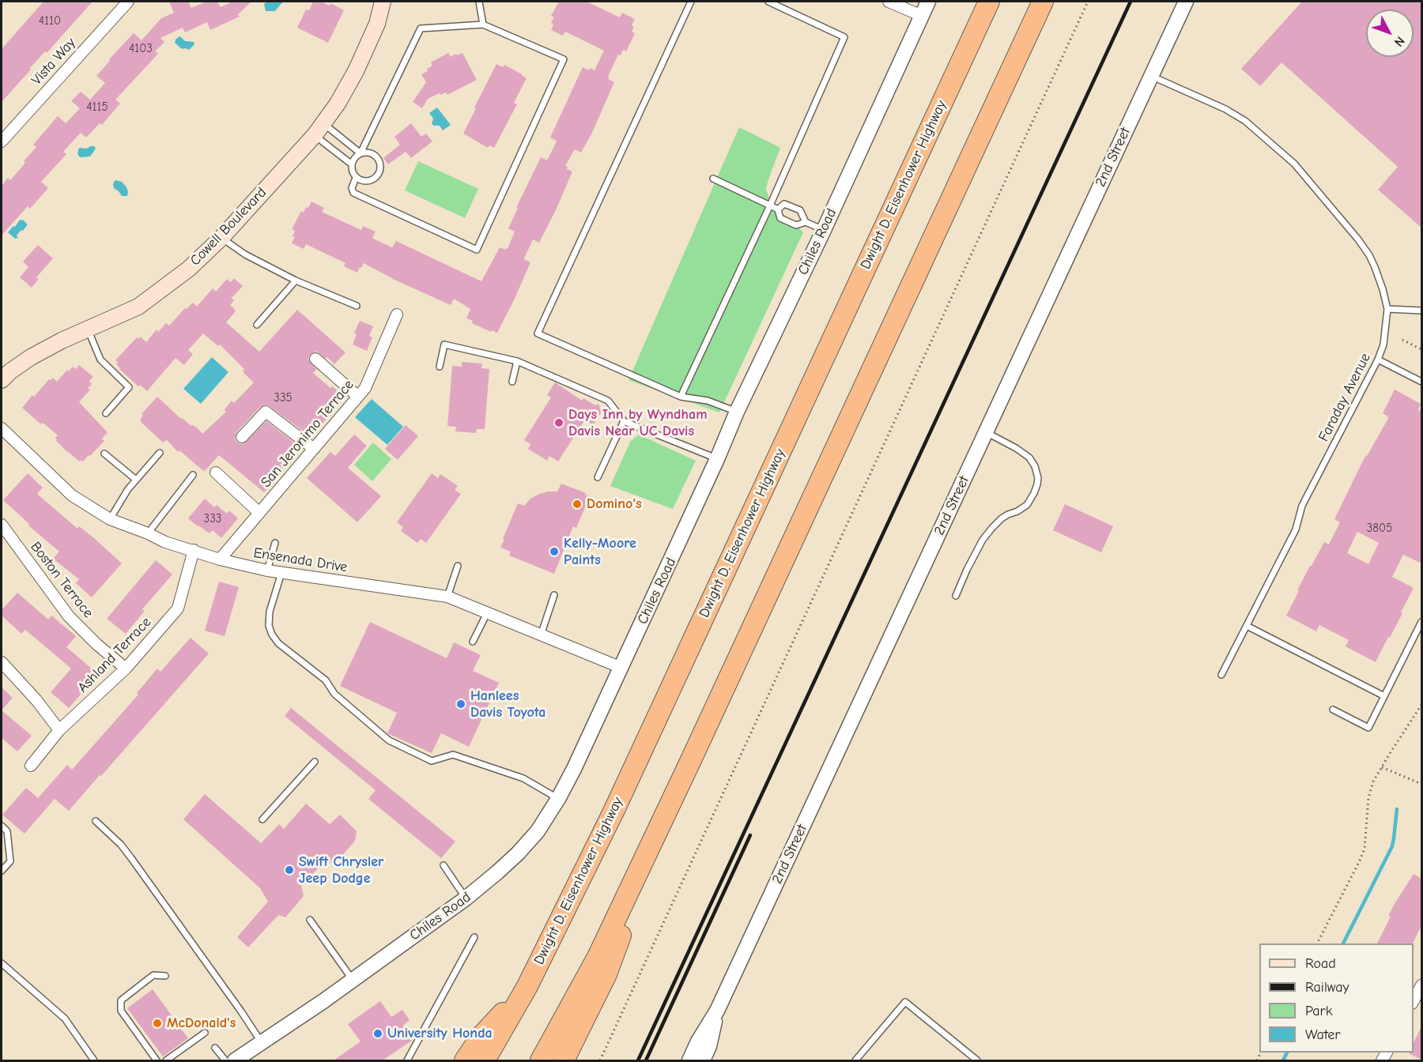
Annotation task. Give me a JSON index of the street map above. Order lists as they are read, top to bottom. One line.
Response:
{"streets":{"highway":["Dwight D. Eisenhower Highway"],"main road":["Cowell Boulevard"],"street":["Vista Way","2nd Street","Chiles Road","San Jeronimo Terrace","Ensenada Drive","Boston Terrace","Ashland Terrace"],"lane":["Faraday Avenue"]},"crossings":[["2nd Street","Faraday Avenue"],["Chiles Road","Ensenada Drive"],["San Jeronimo Terrace","Ensenada Drive"],["Ensenada Drive","Ashland Terrace"],["Boston Terrace","Ashland Terrace"]],"places":["Days Inn by Wyndham Davis Near UC Davis","Domino's","Kelly-Moore Paints","Hanlees Davis Toyota","Swift Chrysler Jeep Dodge","McDonald's","University Honda"],"house_numbers":["4110","4103","4115","335","333","3805"],"legend":["Road","Railway","Park","Water"],"north":"bottom right"}
